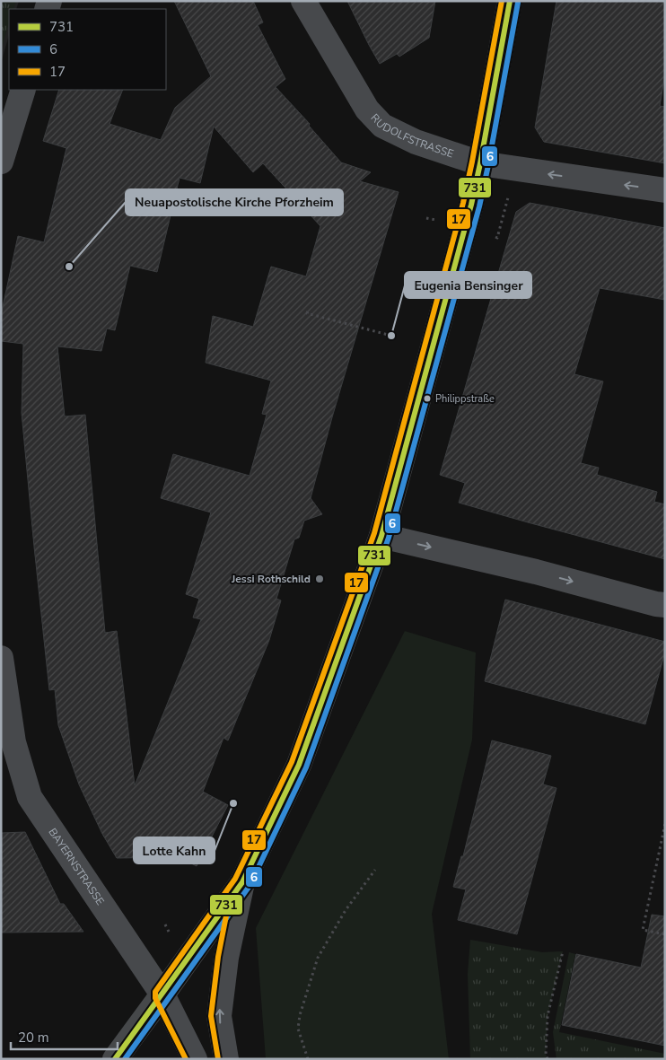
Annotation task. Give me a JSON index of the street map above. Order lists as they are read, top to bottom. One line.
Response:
{"streets":{"street":["RUDOLFSTRASSE","BAYERNSTRASSE"]},"one_way":["RUDOLFSTRASSE"],"places":["Neuapostolische Kirche Pforzheim","Eugenia Bensinger","Philippstraße","Jessi Rothschild","Lotte Kahn"],"lines":["transit line 731","transit line 17","transit line 6"],"legend":["731","6","17"],"scale_bar":"20 m"}
